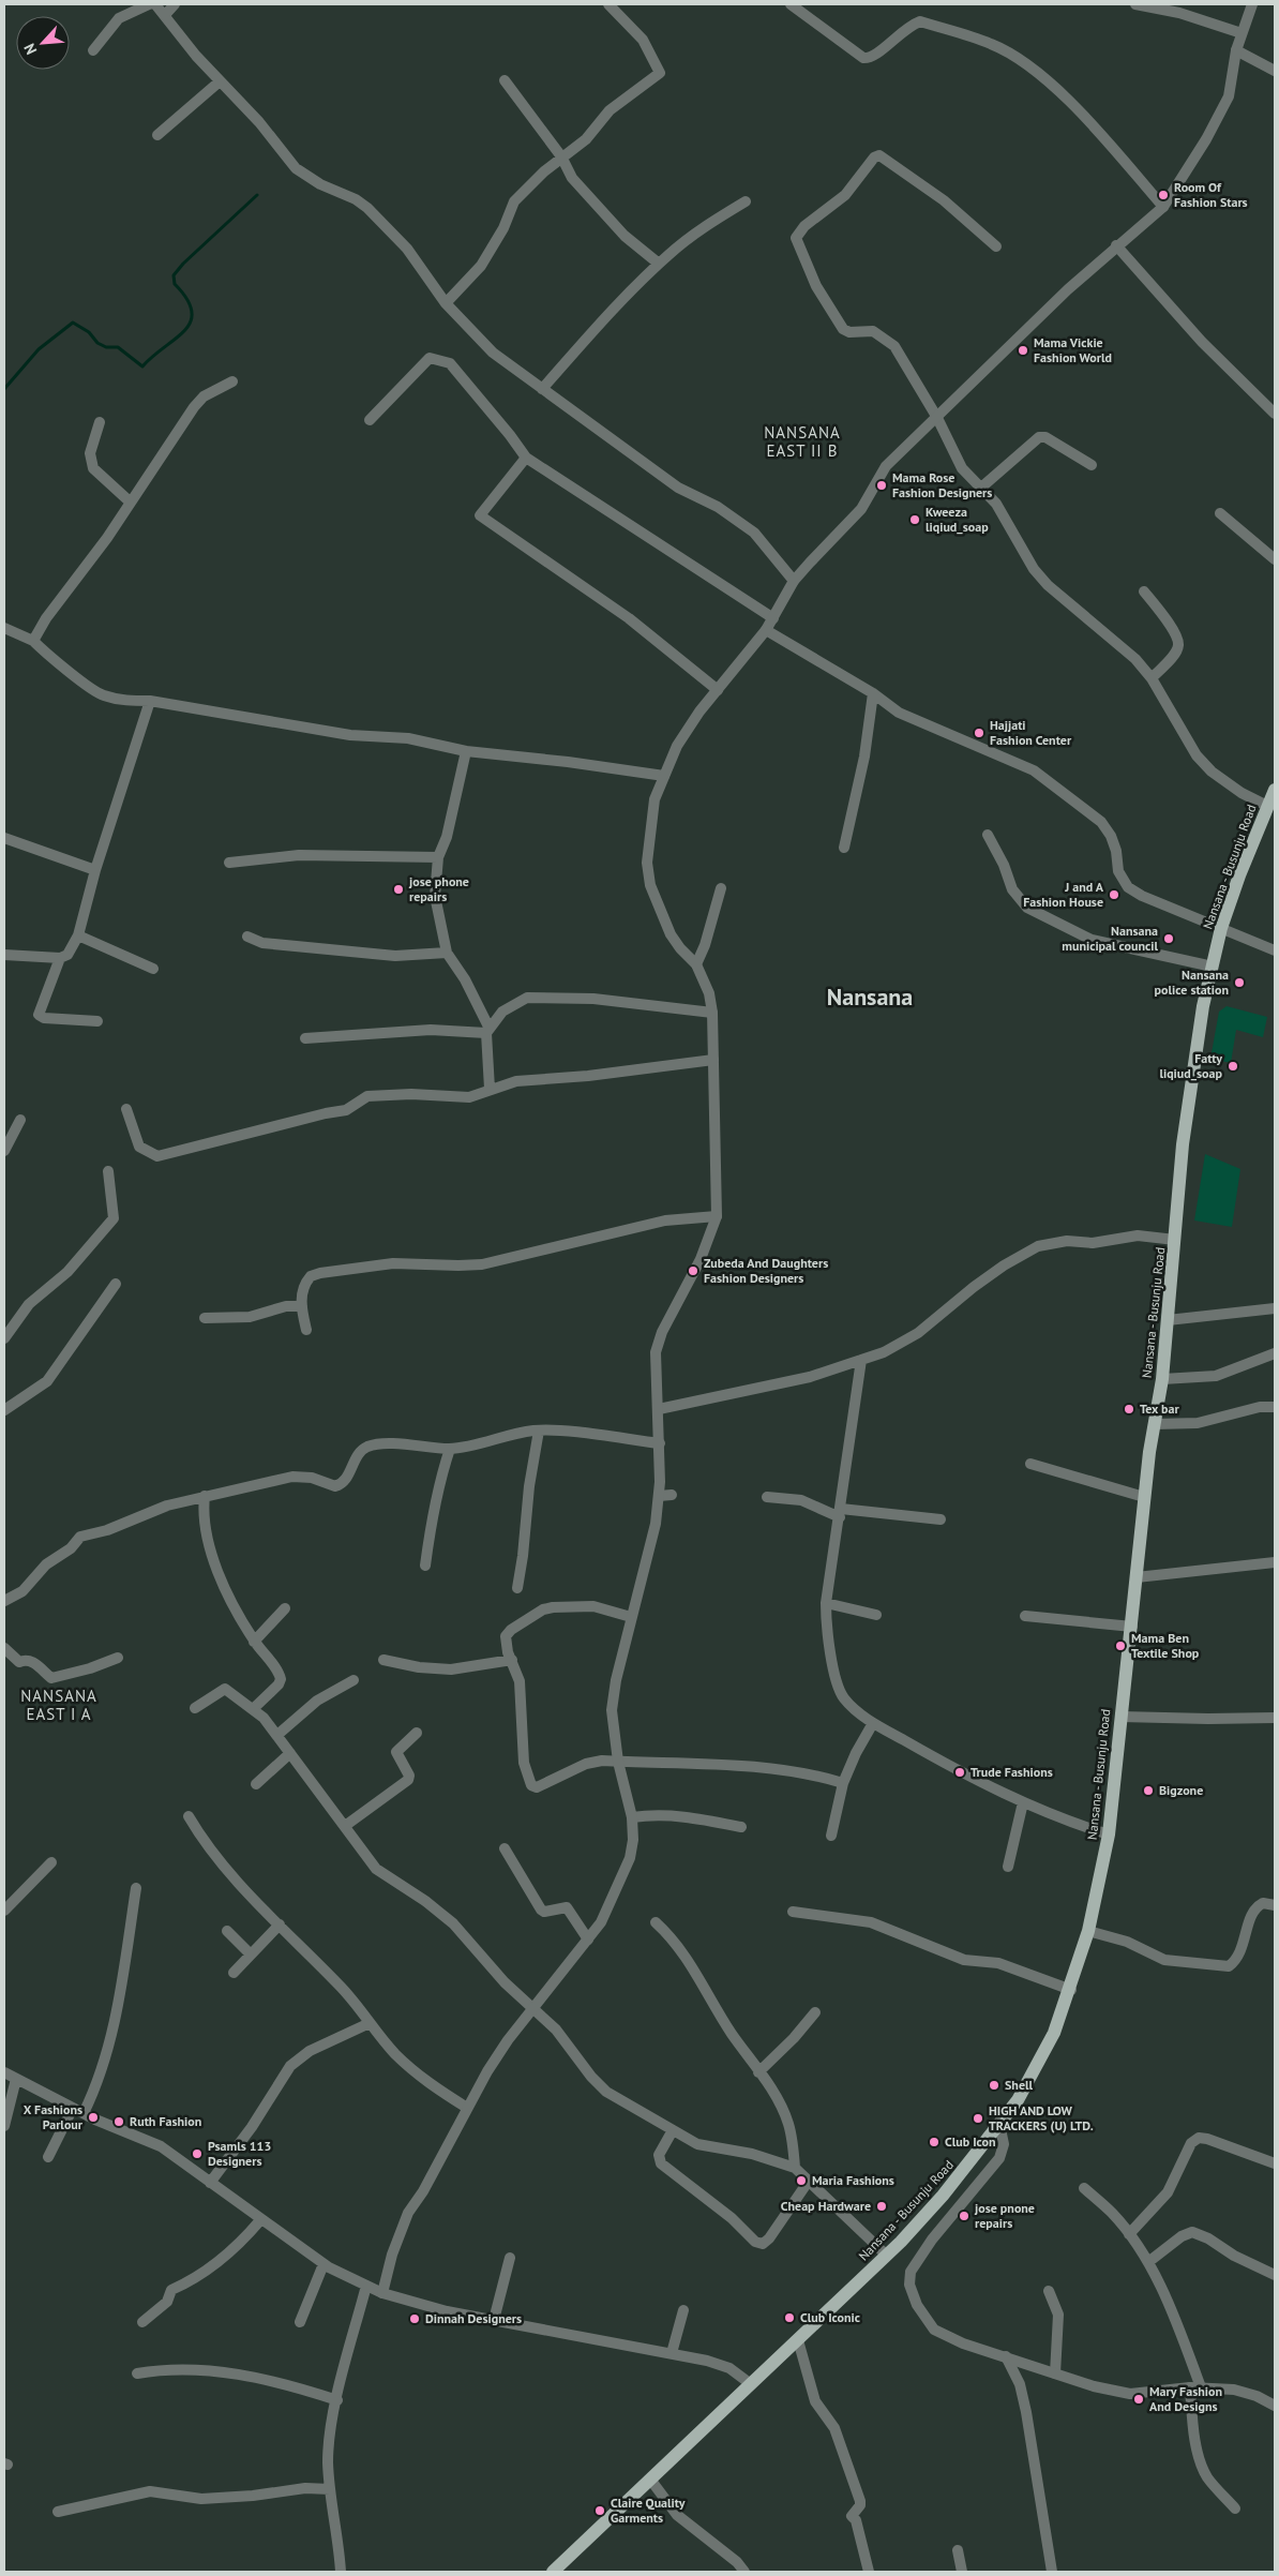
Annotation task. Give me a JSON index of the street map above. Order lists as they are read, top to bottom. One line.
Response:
{"streets":{"main road":["Nansana - Busunju Road"]},"districts":["NANSANA EAST II B","Nansana","NANSANA EAST I A"],"places":["Room Of Fashion Stars","Mama Vickie Fashion World","Mama Rose Fashion Designers","Kweeza liqiud_soap","Hajjati Fashion Center","jose phone repairs","J and A Fashion House","Nansana municipal council","Nansana police station","Fatty liqiud_soap","Zubeda And Daughters Fashion Designers","Tex bar","Mama Ben Textile Shop","Trude Fashions","Bigzone","Shell","X Fashions Parlour","HIGH AND LOW TRACKERS (U) LTD.","Ruth Fashion","Club Icon","Psamls 113 Designers","Maria Fashions","Cheap Hardware","jose pnone repairs","Club Iconic","Dinnah Designers","Mary Fashion And Designs","Claire Quality Garments"],"north":"bottom left"}
